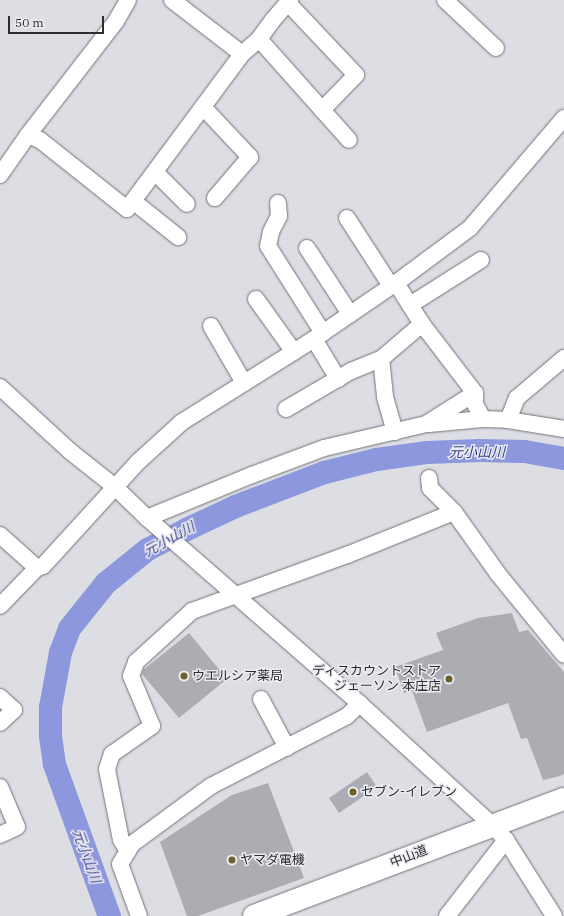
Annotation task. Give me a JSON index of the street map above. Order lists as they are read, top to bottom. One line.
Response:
{"streets":{"highway":["中山道"]},"water":["元小山川"],"places":["ウエルシア薬局","ディスカウントストア ジェーソン 本庄店","セブン-イレブン","ヤマダ電機"],"scale_bar":"50 m"}
